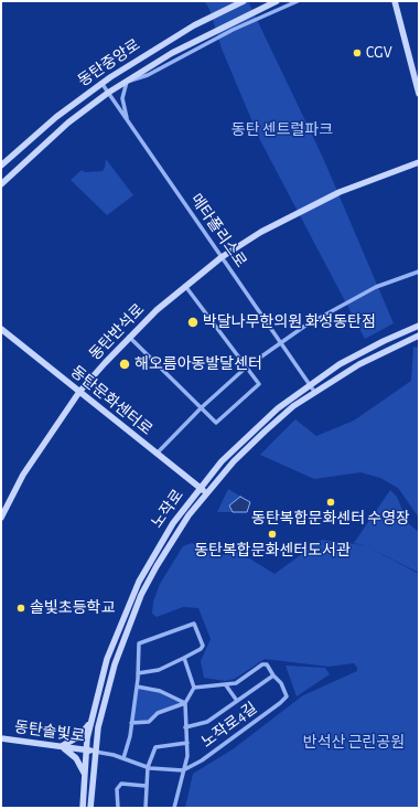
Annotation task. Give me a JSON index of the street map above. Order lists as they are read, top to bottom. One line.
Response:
{"streets":{"street":["동탄중앙로","메타폴리스로","동탄반석로","동탄문화센터로","노작로","노작로4길","동탄솔빛로"]},"crossings":[["동탄중앙로","메타폴리스로"],["메타폴리스로","동탄반석로"],["메타폴리스로","노작로"],["동탄반석로","동탄문화센터로"],["동탄문화센터로","노작로"],["노작로","동탄솔빛로"]],"parks":["동탄 센트럴파크","반석산 근린공원"],"places":["CGV","박달나무한의원 화성동탄점","해오름아동발달센터","동탄복합문화센터 수영장","동탄복합문화센터도서관","솔빛초등학교"]}
